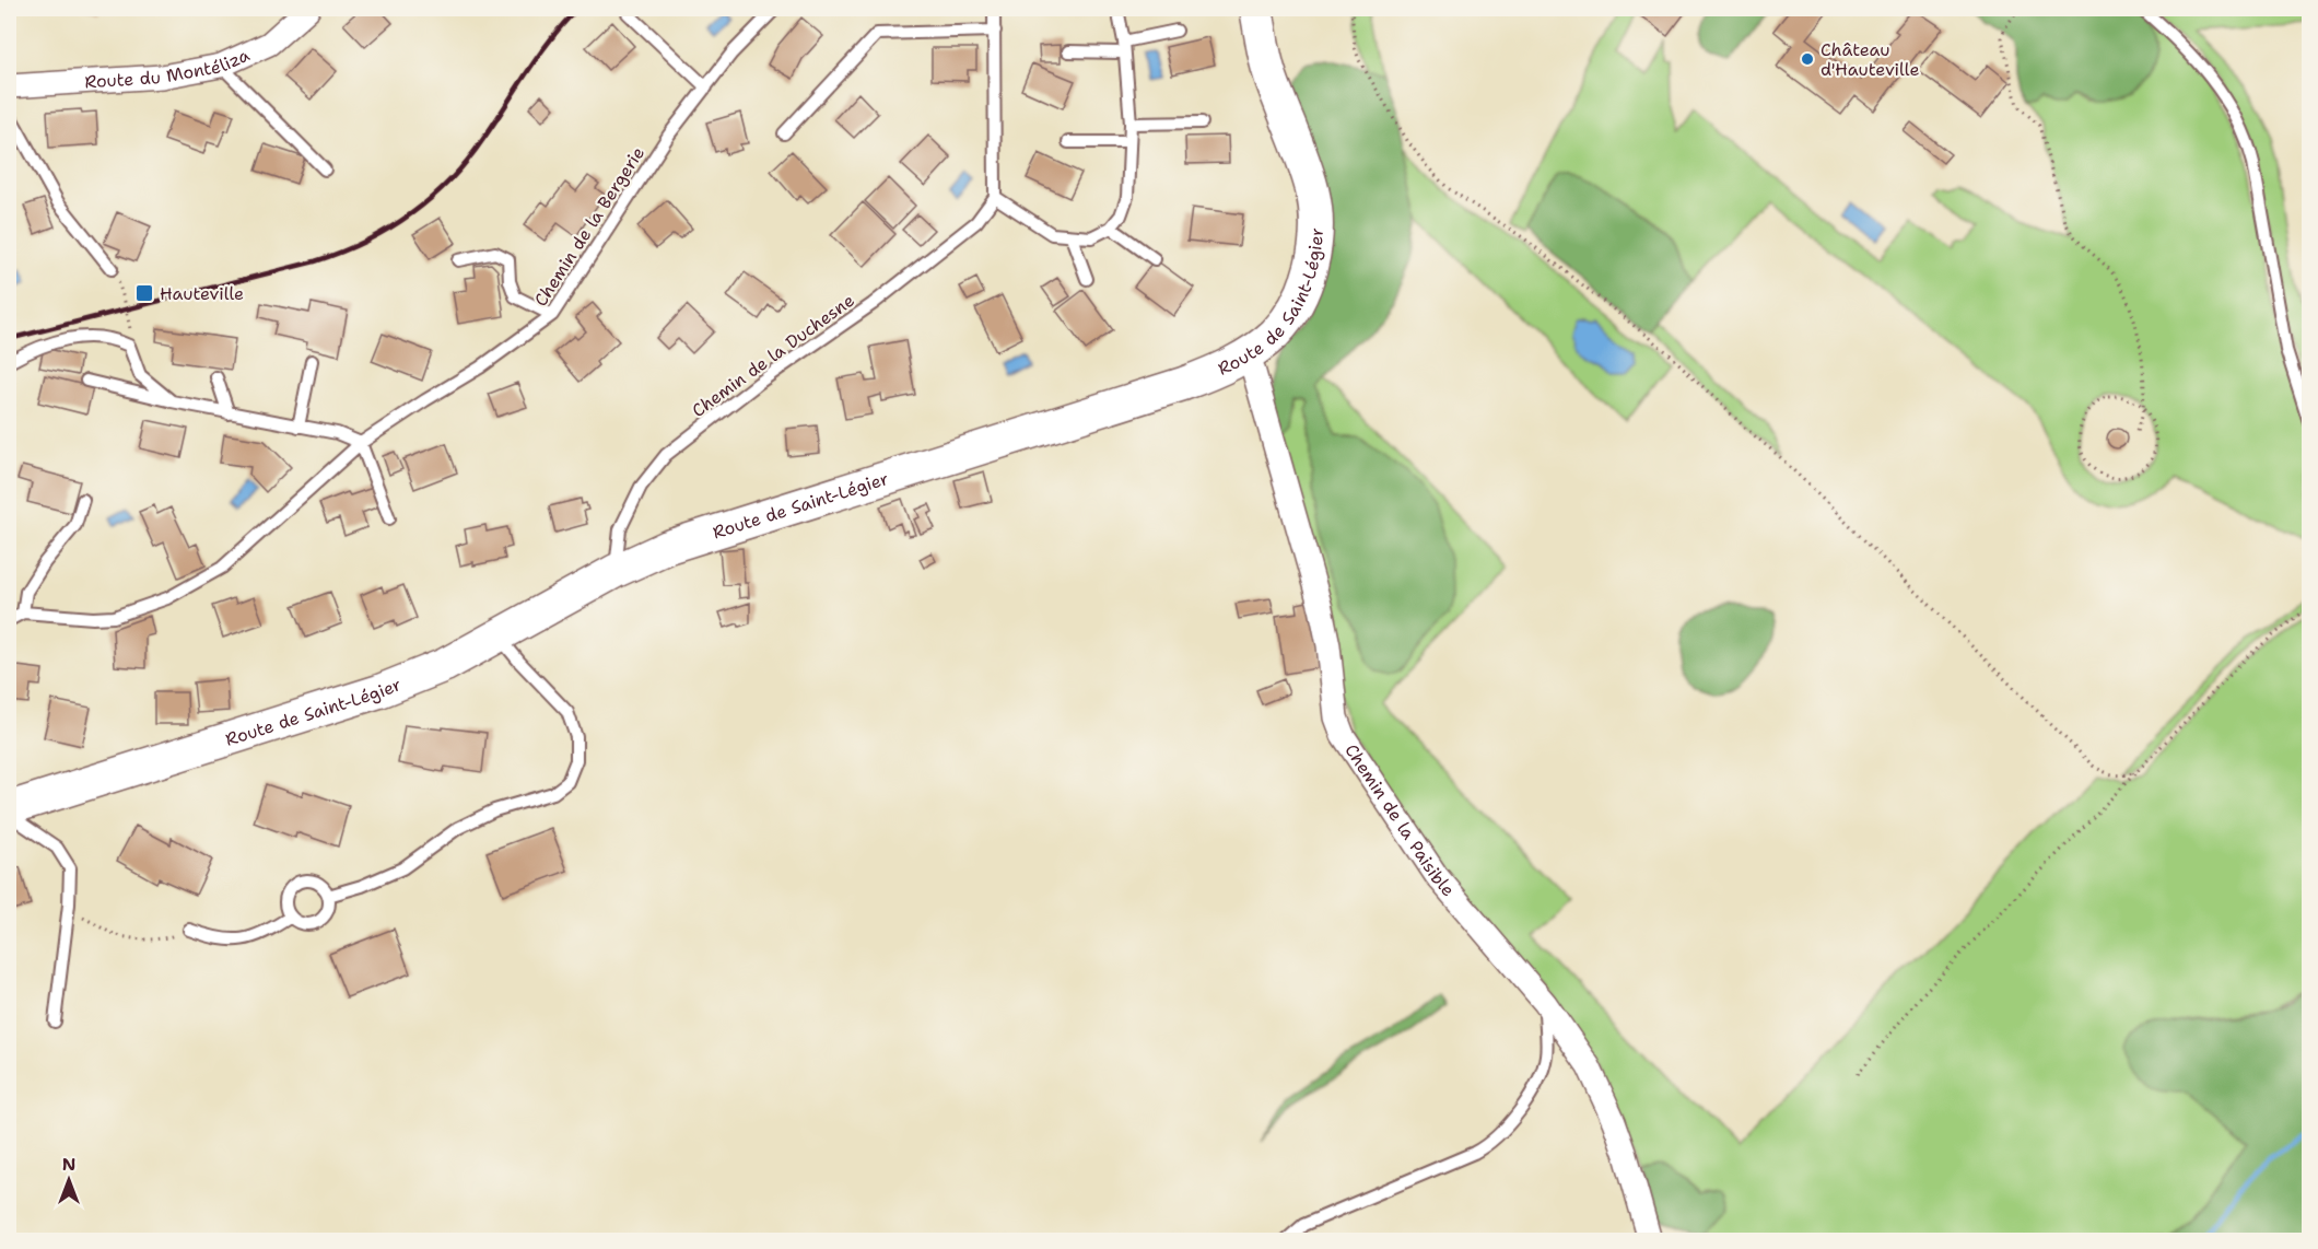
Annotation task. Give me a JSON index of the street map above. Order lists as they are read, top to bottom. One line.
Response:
{"streets":{"main road":["Route de Saint-Légier"],"street":["Route du Montéliza","Chemin de la Paisible"],"lane":["Chemin de la Bergerie","Chemin de la Duchesne"]},"crossings":[["Route de Saint-Légier","Chemin de la Duchesne"],["Route de Saint-Légier","Chemin de la Paisible"]],"places":{"other":["Château d'Hauteville"],"transit":["Hauteville"]},"north":"top"}
